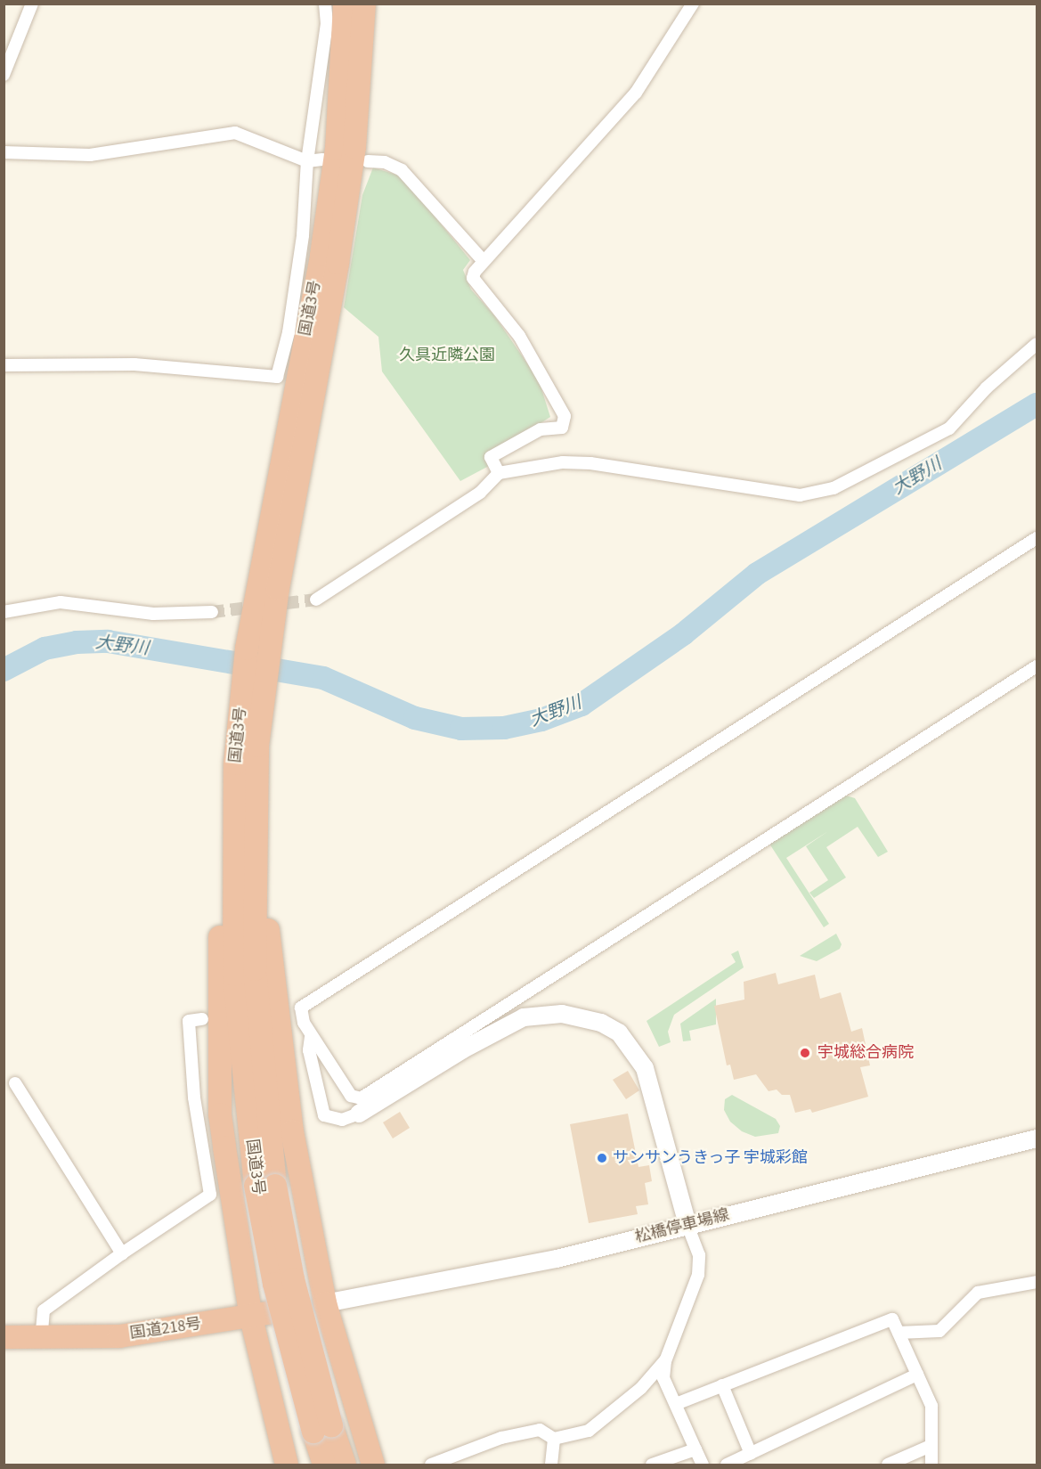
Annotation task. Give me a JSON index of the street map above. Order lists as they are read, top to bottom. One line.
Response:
{"streets":{"highway":["国道3号","国道218号"],"main road":["松橋停車場線"]},"crossings":[["松橋停車場線","国道218号"]],"water":["大野川"],"parks":["久具近隣公園"],"places":["宇城総合病院","サンサンうきっ子 宇城彩館"]}
